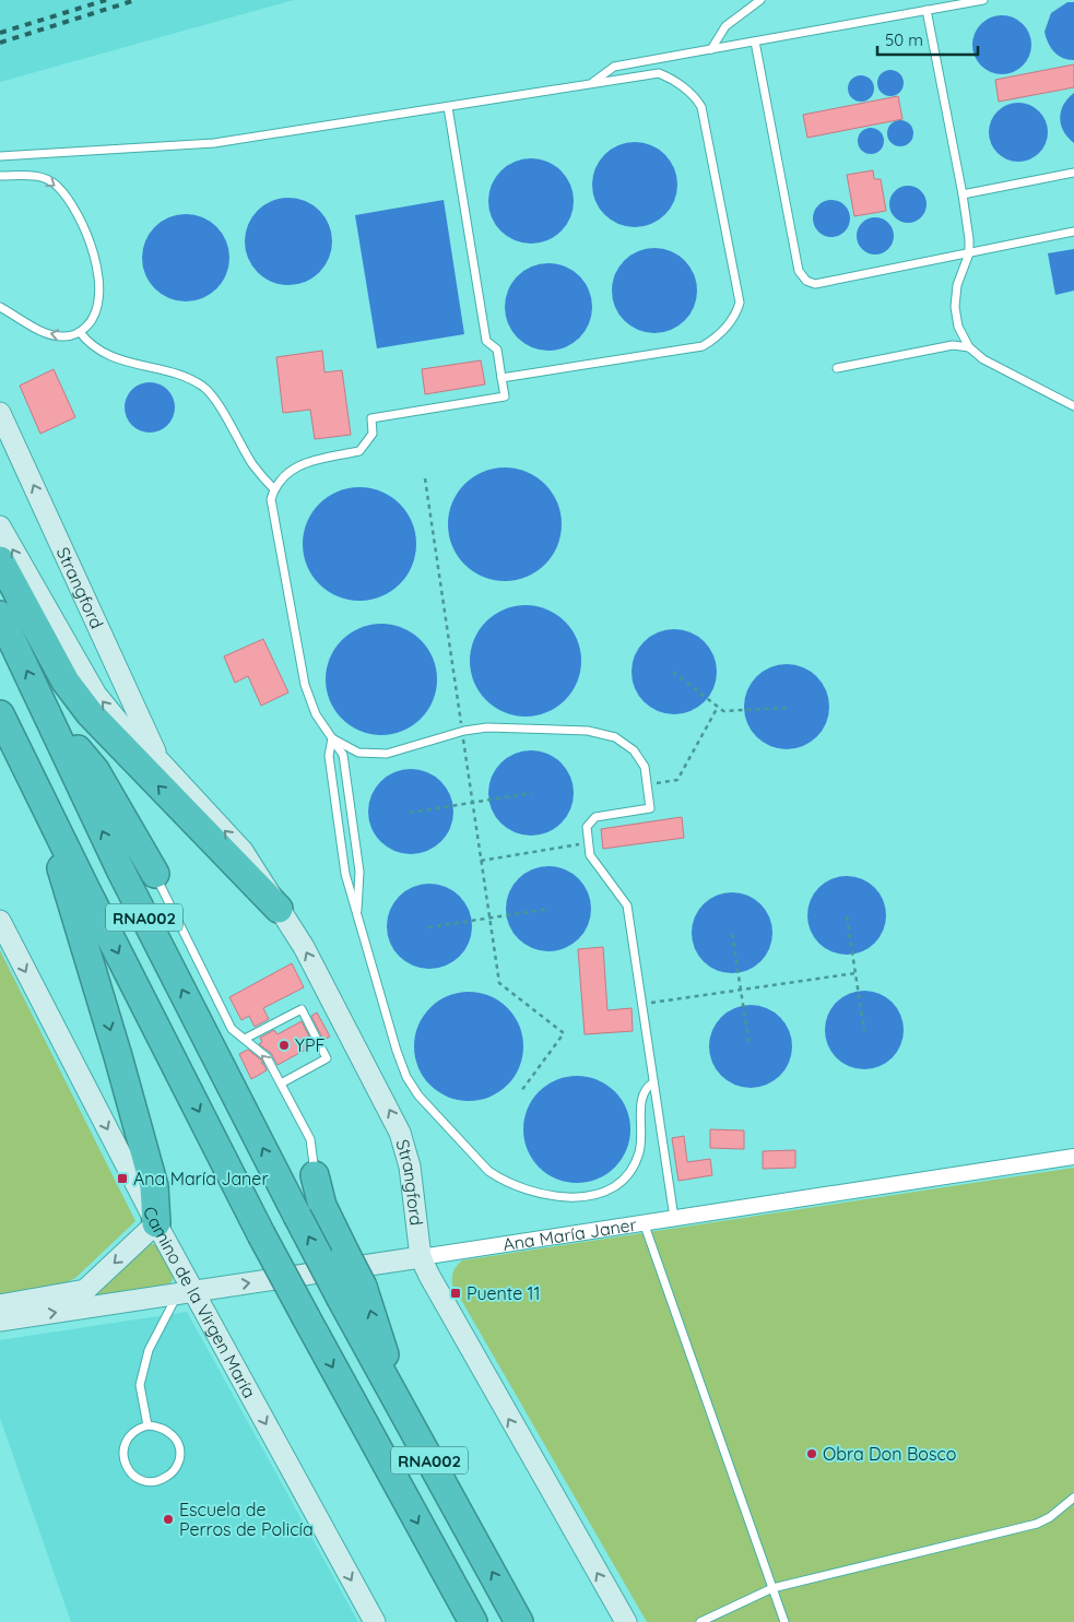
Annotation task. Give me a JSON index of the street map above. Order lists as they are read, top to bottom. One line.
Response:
{"streets":{"highway":["RNA002"],"street":["Strangford","Ana María Janer","Camino de la Virgen María"]},"crossings":[["Strangford","Ana María Janer"],["Ana María Janer","Camino de la Virgen María"]],"one_way":["Strangford","Camino de la Virgen María"],"places":{"other":["YPF","Obra Don Bosco","Escuela de Perros de Policía"],"transit":["Ana María Janer","Puente 11"]},"scale_bar":"50 m"}
